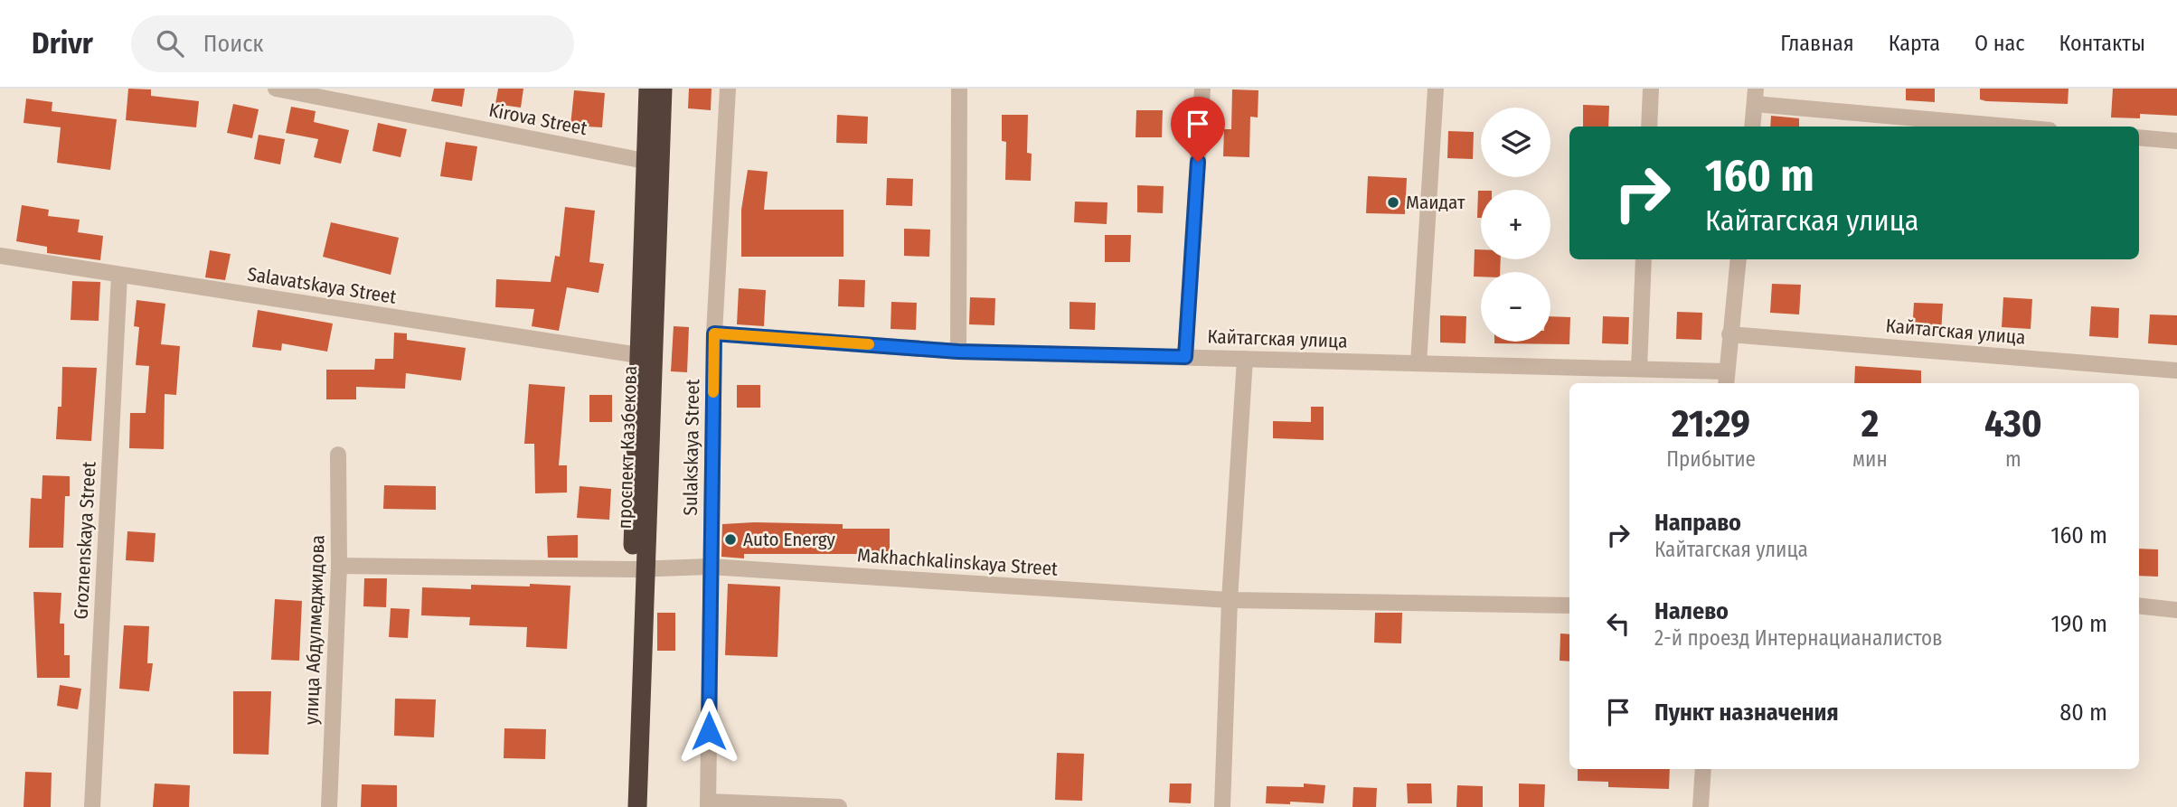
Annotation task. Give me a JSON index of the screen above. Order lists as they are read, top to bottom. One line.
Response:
{"streets":{"highway":["проспект Казбекова"],"street":["Kirova Street","Salavatskaya Street","Кайтагская улица","Sulakskaya Street","Groznenskaya Street","Makhachkalinskaya Street","улица Абдулмеджидова"]},"crossings":[["Kirova Street","проспект Казбекова"],["Salavatskaya Street","проспект Казбекова"],["Salavatskaya Street","Groznenskaya Street"],["Кайтагская улица","Sulakskaya Street"],["проспект Казбекова","Makhachkalinskaya Street"],["Sulakskaya Street","Makhachkalinskaya Street"],["Makhachkalinskaya Street","улица Абдулмеджидова"]],"places":["Маидат","Auto Energy"],"page":{"header":"Drivr","search":"Поиск","nav":["Главная","Карта","О нас","Контакты"],"map_buttons":["+","−"],"turn":["160 m","Кайтагская улица"],"eta":["21:29","Прибытие","2","мин","430","m"],"list":[{"name":"Направо","note":"Кайтагская улица","value":"160 m"},{"name":"Налево","note":"2-й проезд Интернацианалистов","value":"190 m"},{"name":"Пункт назначения","value":"80 m"}]}}
